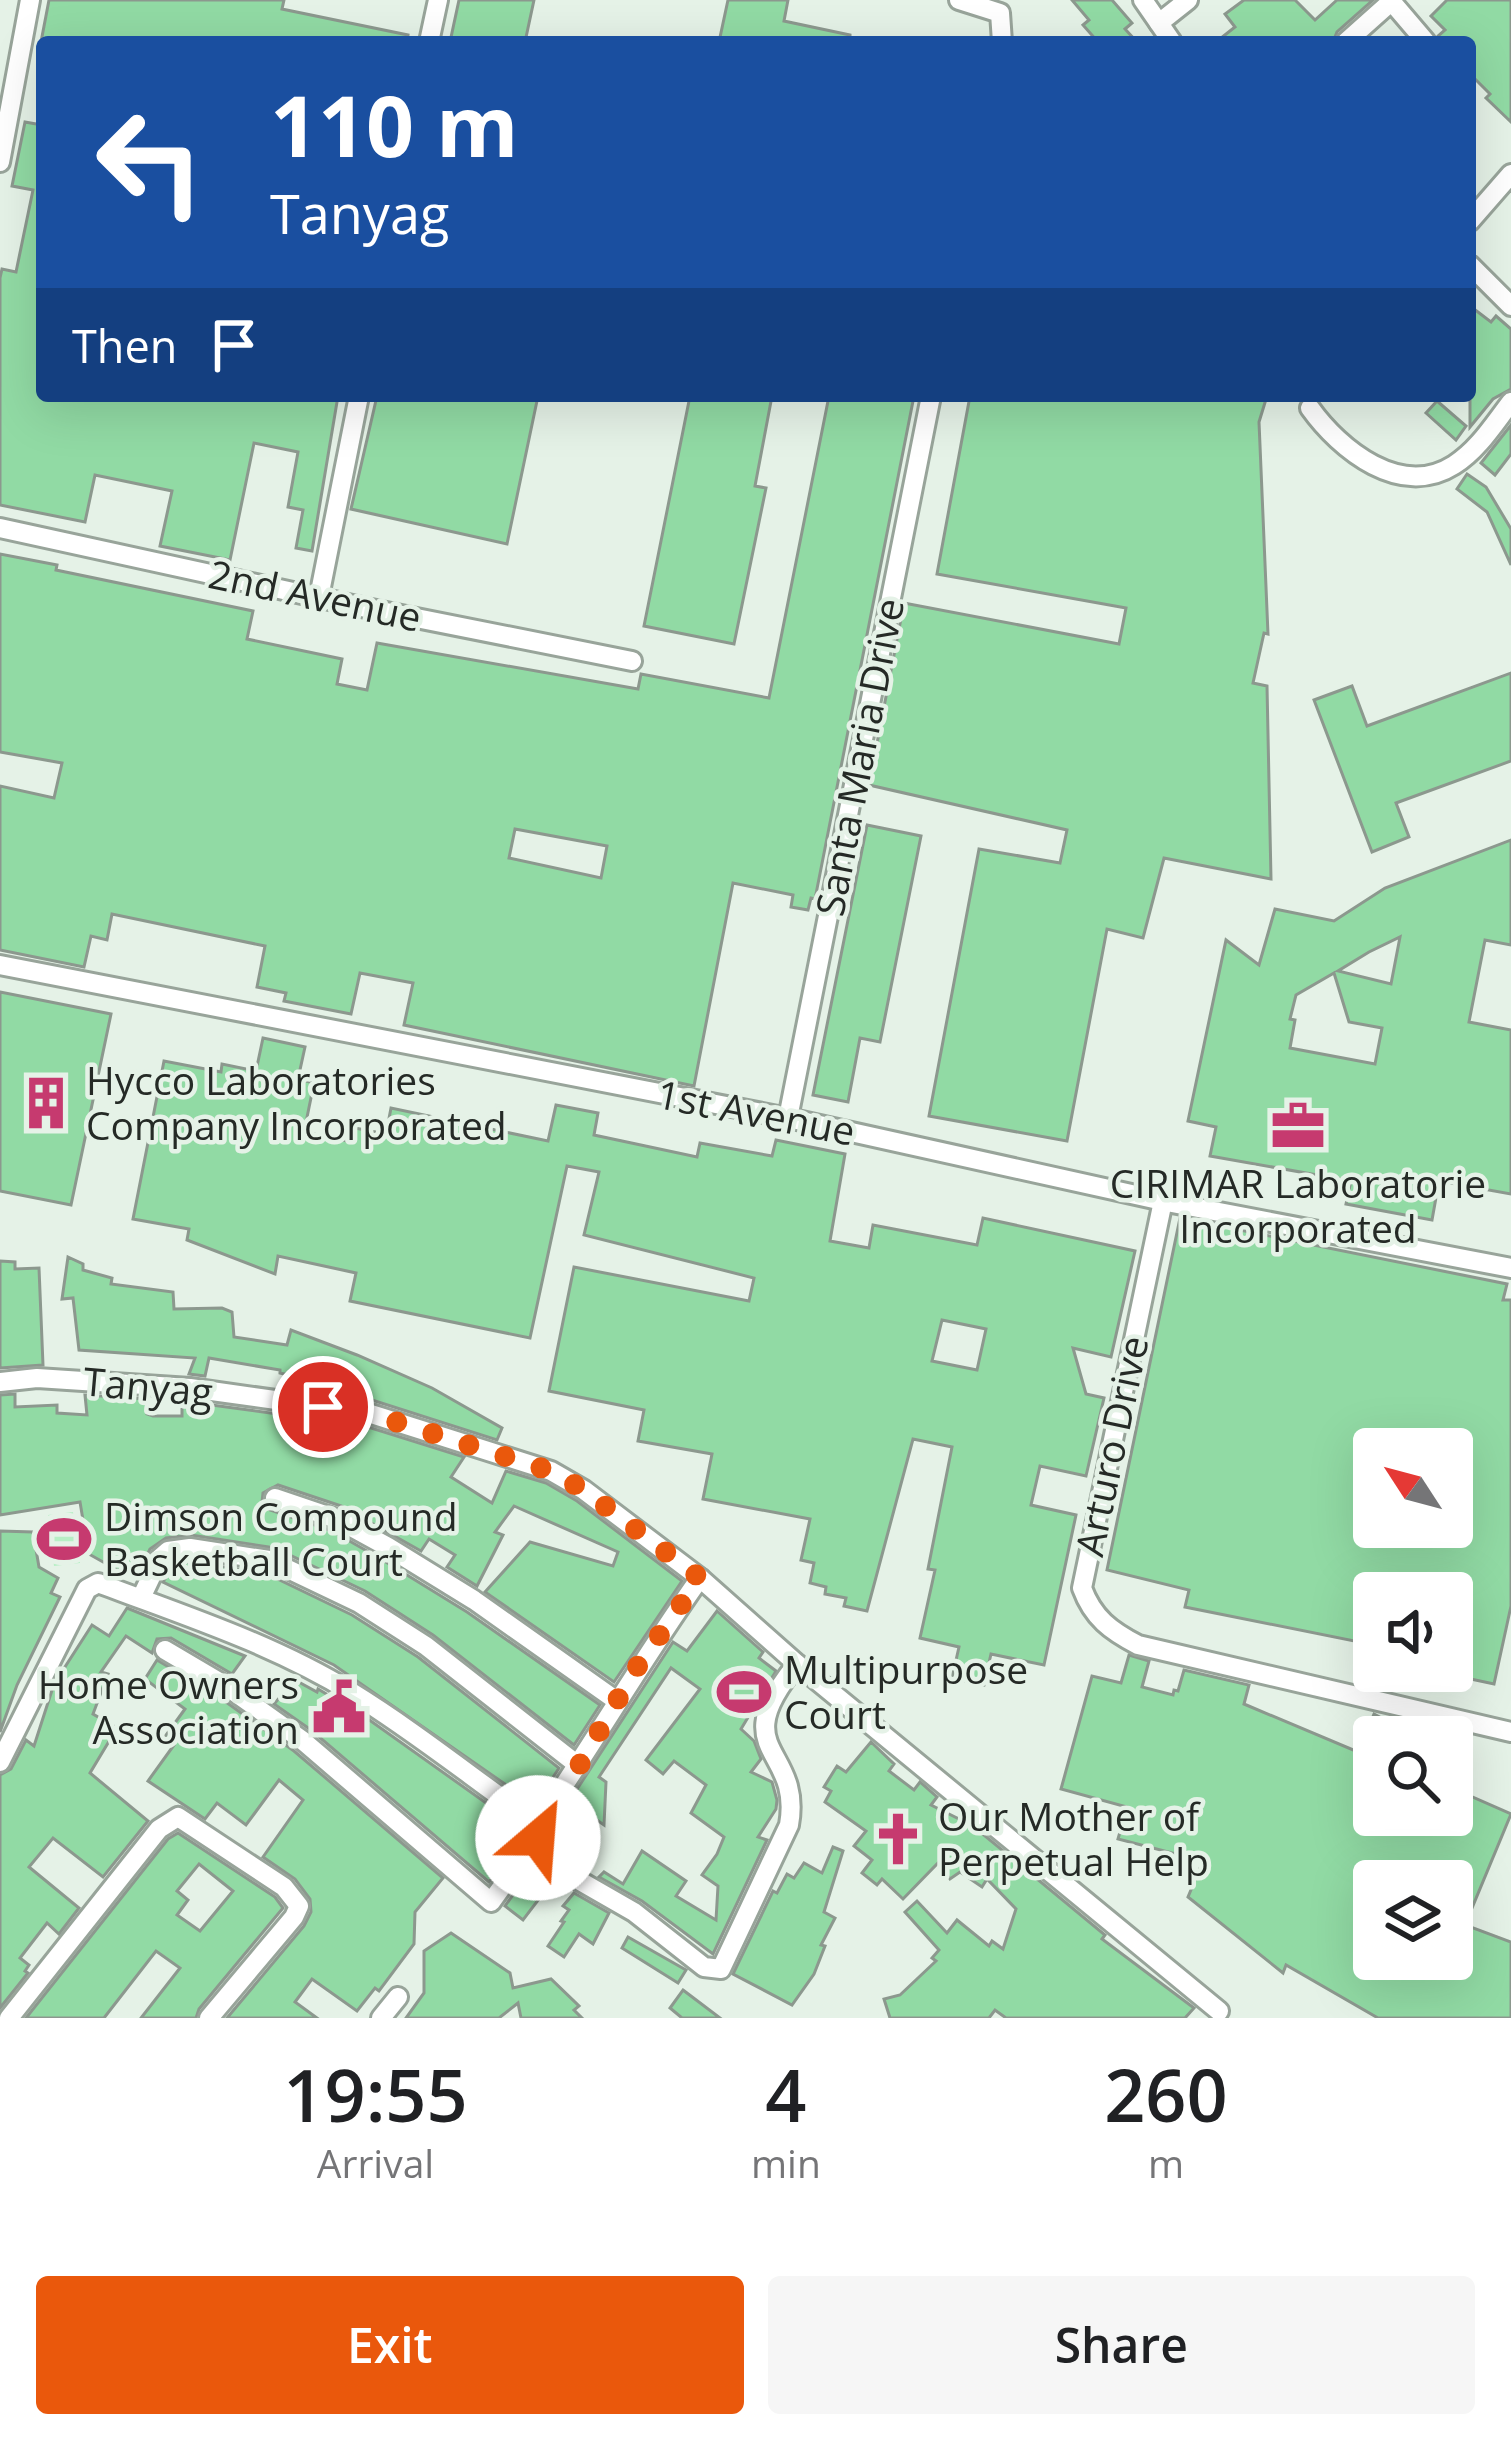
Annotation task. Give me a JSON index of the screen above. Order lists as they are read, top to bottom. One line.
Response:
{"streets":{"street":["2nd Avenue","Santa Maria Drive","1st Avenue","Tanyag","Arturo Drive"]},"crossings":[["Santa Maria Drive","1st Avenue"],["1st Avenue","Arturo Drive"]],"places":{"building":["Hycco Laboratories Company Incorporated"],"office":["CIRIMAR Laboratorie Incorporated"],"sports":["Dimson Compound Basketball Court","Multipurpose Court"],"public building":["Home Owners Association"],"church":["Our Mother of Perpetual Help"]},"north":"top left","page":{"turn":["110 m","Tanyag"],"then":"Then","eta":["19:55","Arrival","4","min","260","m"],"buttons":["Exit","Share"]}}
